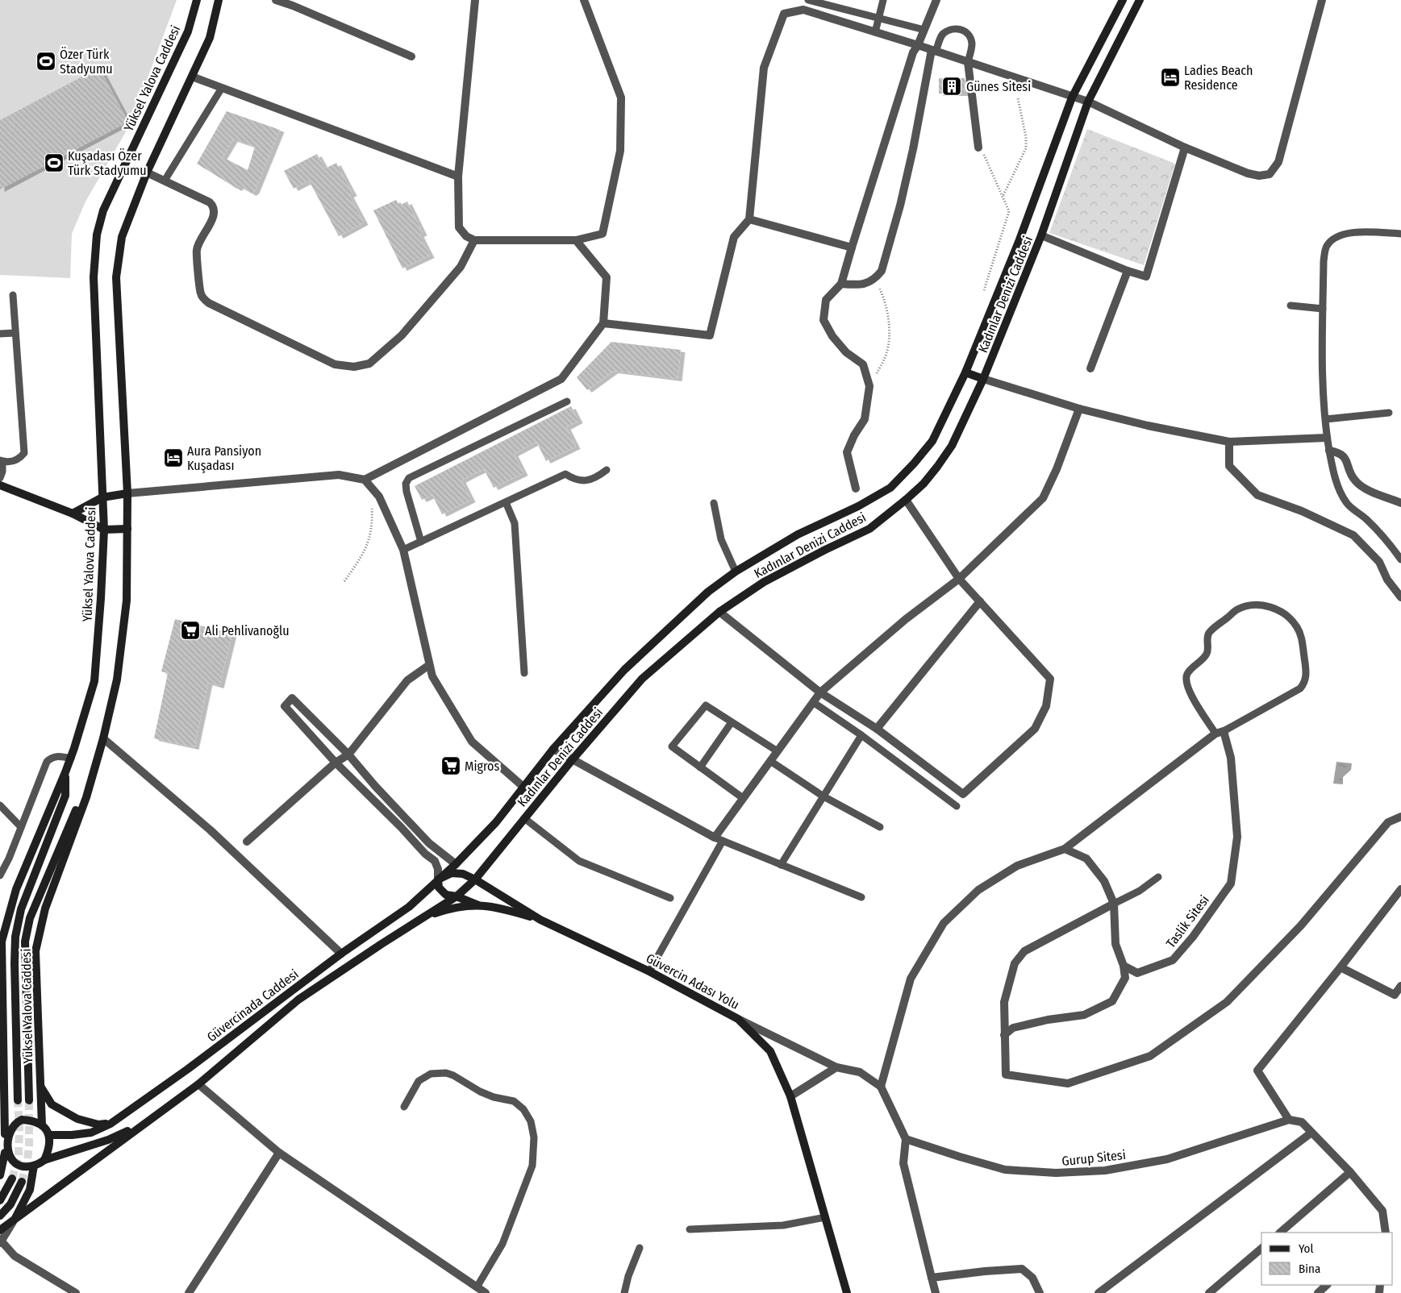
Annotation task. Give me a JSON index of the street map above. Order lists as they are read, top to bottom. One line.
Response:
{"streets":{"main road":["Yüksel Yalova Caddesi","Kadınlar Denizi Caddesi","Güvercin Adası Yolu","Güvercinada Caddesi"],"street":["Taslik Sitesi","Gurup Sitesi"]},"crossings":[["Yüksel Yalova Caddesi","Güvercinada Caddesi"],["Kadınlar Denizi Caddesi","Güvercin Adası Yolu"],["Kadınlar Denizi Caddesi","Güvercinada Caddesi"],["Güvercin Adası Yolu","Güvercinada Caddesi"]],"places":{"sports":["Özer Türk Stadyumu","Kuşadası Özer Türk Stadyumu"],"hotel":["Ladies Beach Residence","Aura Pansiyon Kuşadası"],"building":["Günes Sitesi"],"supermarket":["Ali Pehlivanoğlu","Migros"]},"legend":["Yol","Bina"]}
